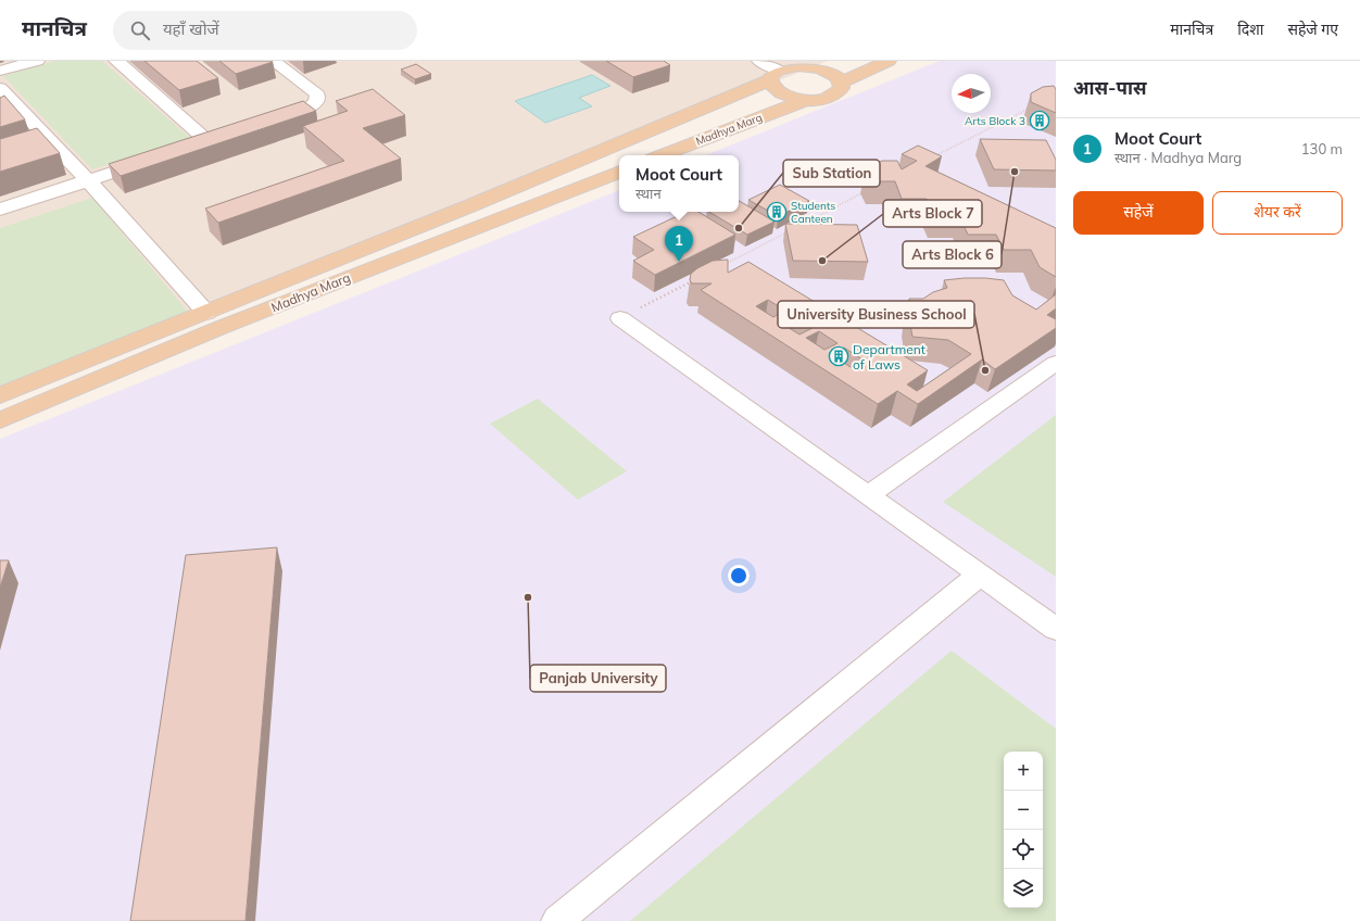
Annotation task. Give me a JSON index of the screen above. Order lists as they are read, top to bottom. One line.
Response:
{"streets":{"main road":["Madhya Marg"]},"places":{"building":["Arts Block 3","Students Canteen","Department of Laws"],"other":["Arts Block 6","Sub Station","Arts Block 7","University Business School","Panjab University"]},"north":"left","page":{"header":"मानचित्र","search":"यहाँ खोजें","nav":["मानचित्र","दिशा","सहेजे गए"],"heading":"आस-पास","list":[{"mark":"1","name":"Moot Court","note":"स्थान · Madhya Marg","value":"130 m"}],"popup":["Moot Court","स्थान"],"buttons":["सहेजें","शेयर करें"],"pins":"1","map_buttons":["+","−"]}}
